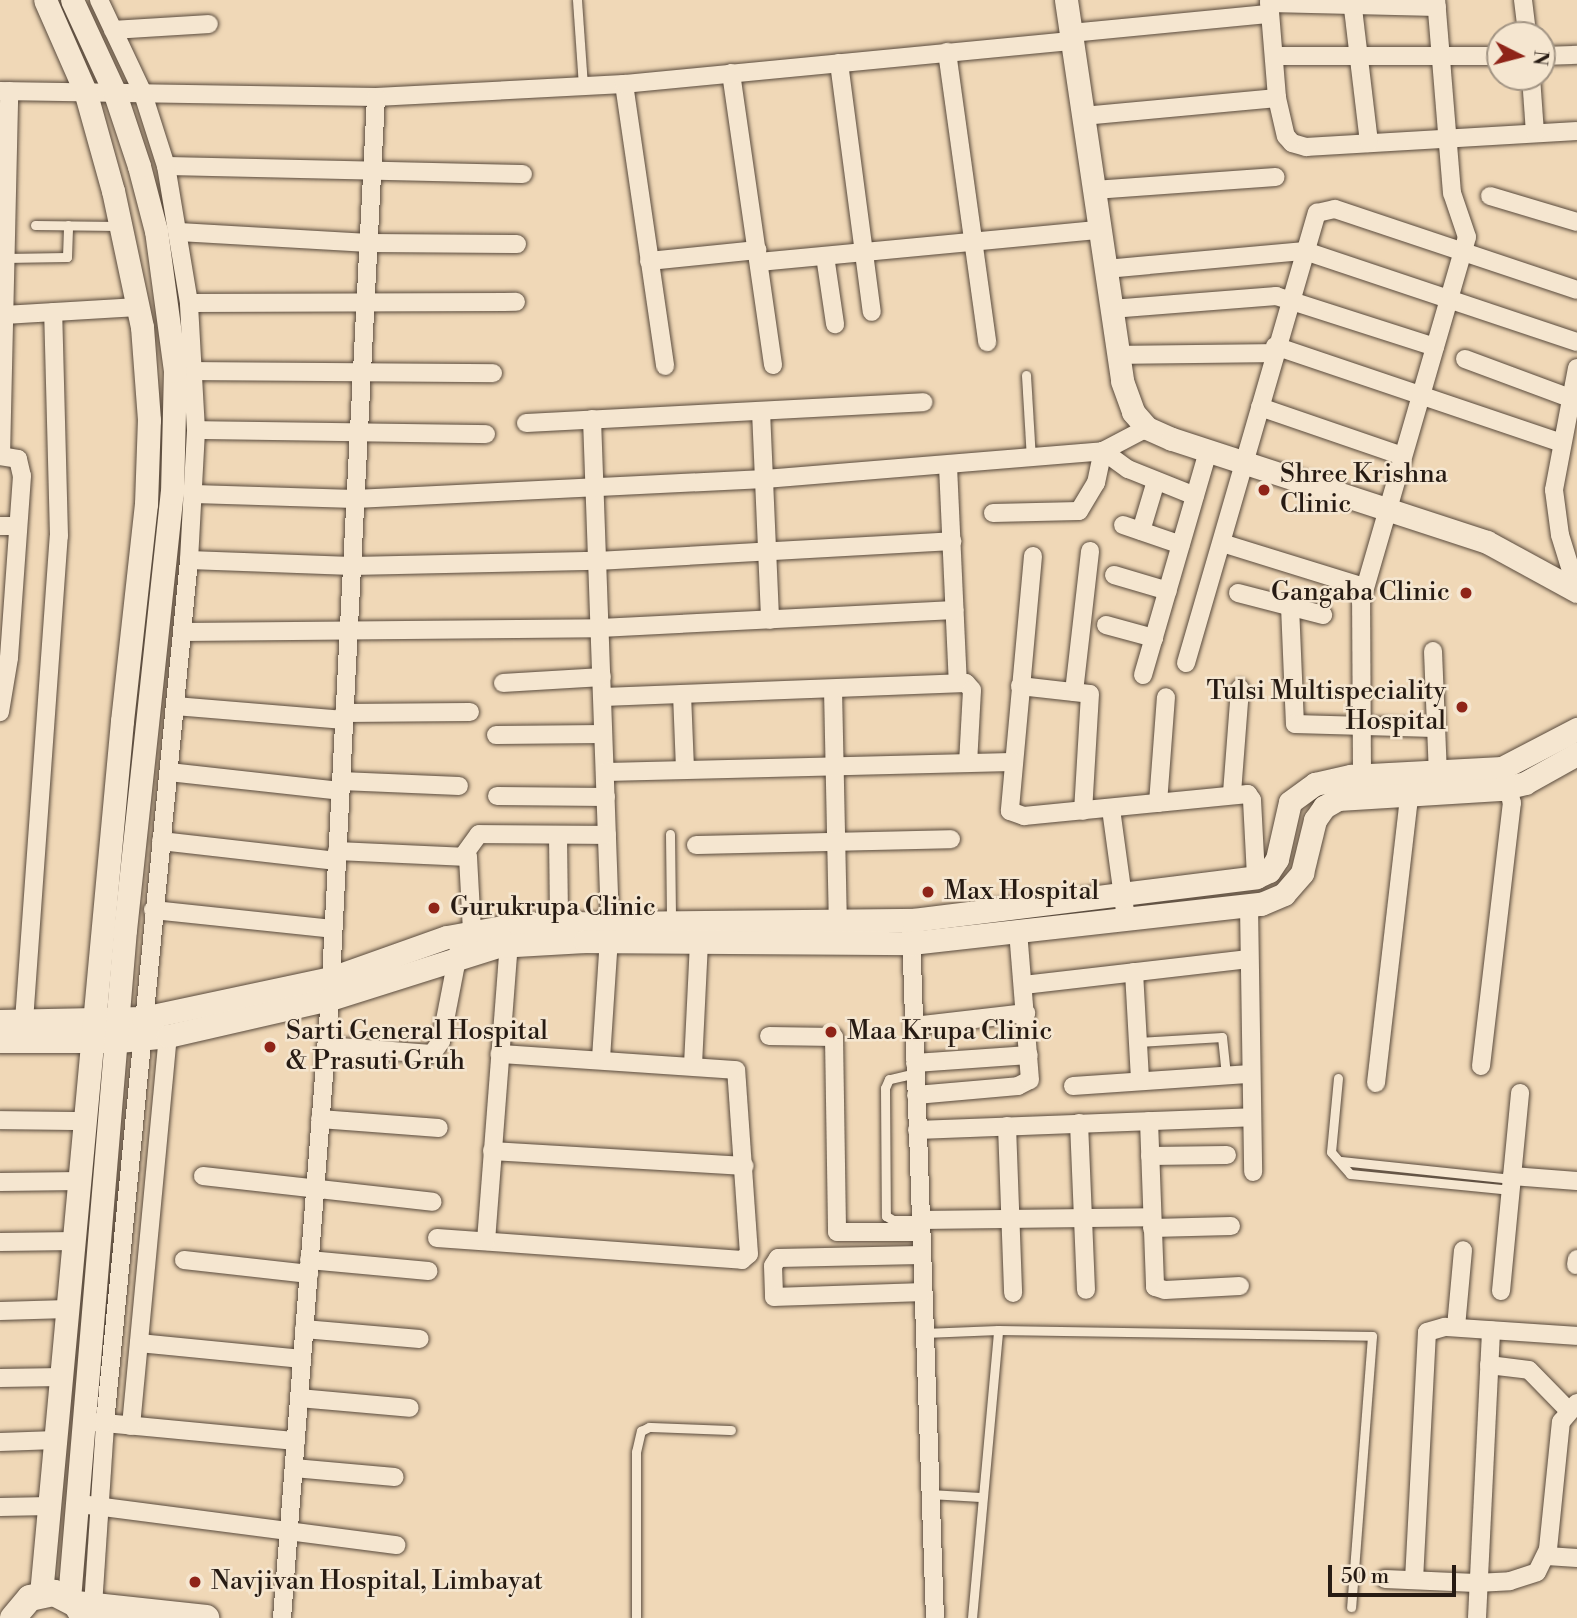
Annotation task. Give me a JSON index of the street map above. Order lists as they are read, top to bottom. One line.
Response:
{"places":["Shree Krishna Clinic","Gangaba Clinic","Tulsi Multispeciality Hospital","Max Hospital","Gurukrupa Clinic","Maa Krupa Clinic","Sarti General Hospital & Prasuti Gruh","Navjivan Hospital, Limbayat"],"scale_bar":"50 m","north":"right"}
